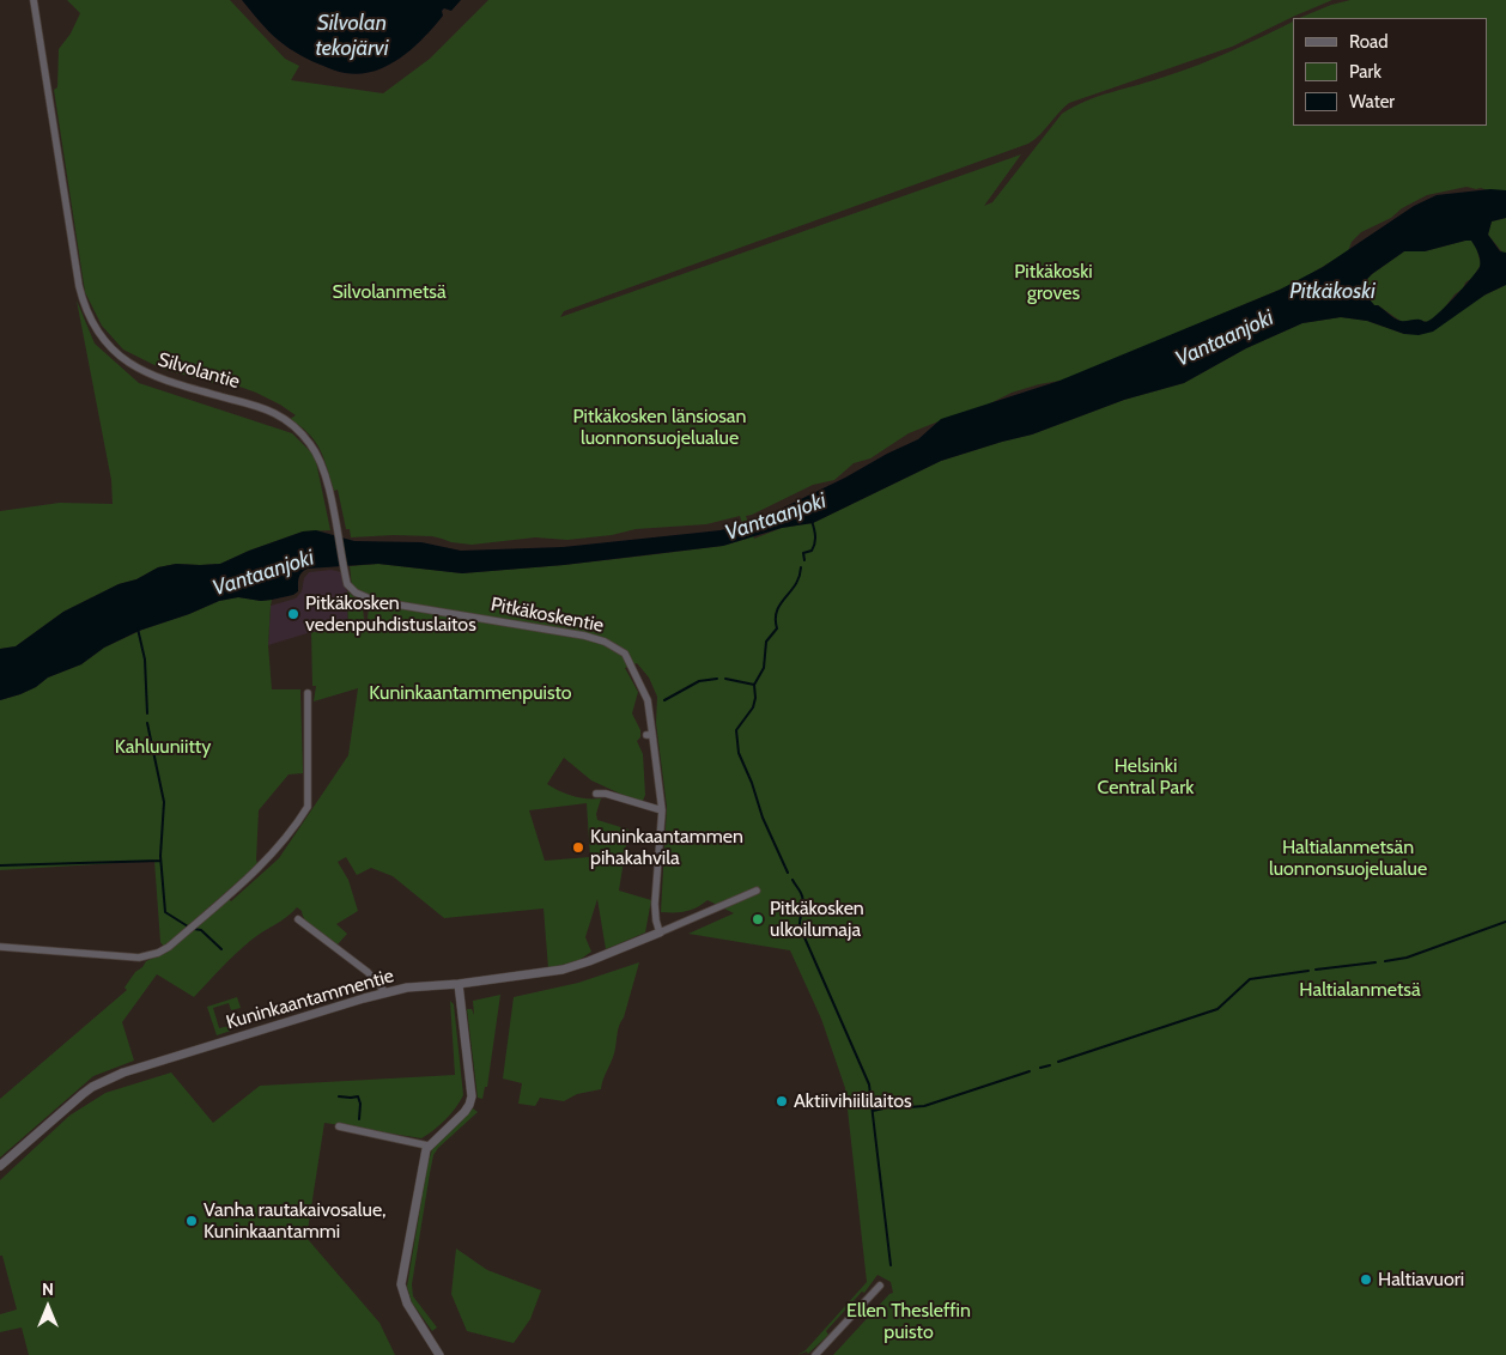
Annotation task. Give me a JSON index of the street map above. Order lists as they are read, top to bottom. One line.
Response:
{"streets":{"street":["Silvolantie","Pitkäkoskentie","Kuninkaantammentie"]},"crossings":[["Silvolantie","Pitkäkoskentie"],["Pitkäkoskentie","Kuninkaantammentie"]],"water":["Silvolan tekojärvi","Pitkäkoski","Vantaanjoki"],"parks":["Pitkäkoski groves","Silvolanmetsä","Pitkäkosken länsiosan luonnonsuojelualue","Kuninkaantammenpuisto","Kahluuniitty","Helsinki Central Park","Haltialanmetsän luonnonsuojelualue","Haltialanmetsä","Ellen Thesleffin puisto"],"places":["Pitkäkosken vedenpuhdistuslaitos","Kuninkaantammen pihakahvila","Pitkäkosken ulkoilumaja","Aktiivihiililaitos","Vanha rautakaivosalue, Kuninkaantammi","Haltiavuori"],"legend":["Road","Park","Water"],"north":"top"}
